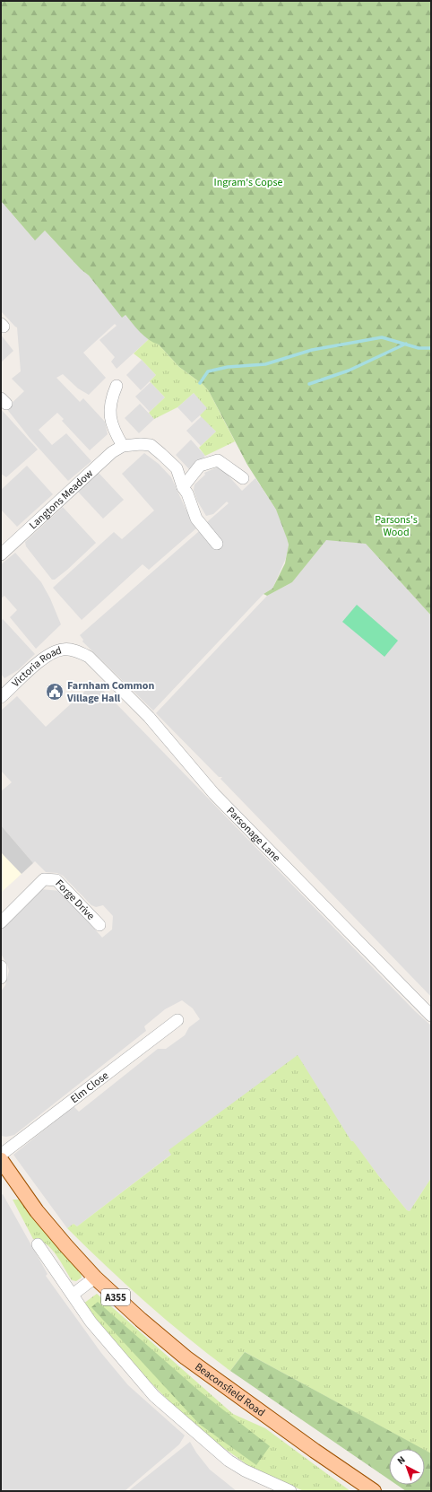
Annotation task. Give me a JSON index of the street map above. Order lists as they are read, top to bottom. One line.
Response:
{"streets":{"main road":["A355","Beaconsfield Road"],"street":["Langtons Meadow","Victoria Road","Parsonage Lane","Forge Drive","Elm Close"]},"crossings":[["Victoria Road","Parsonage Lane"],["Elm Close","Beaconsfield Road"]],"parks":["Ingram's Copse","Parsons's Wood"],"places":{"public building":["Farnham Common Village Hall"]},"north":"top left"}
